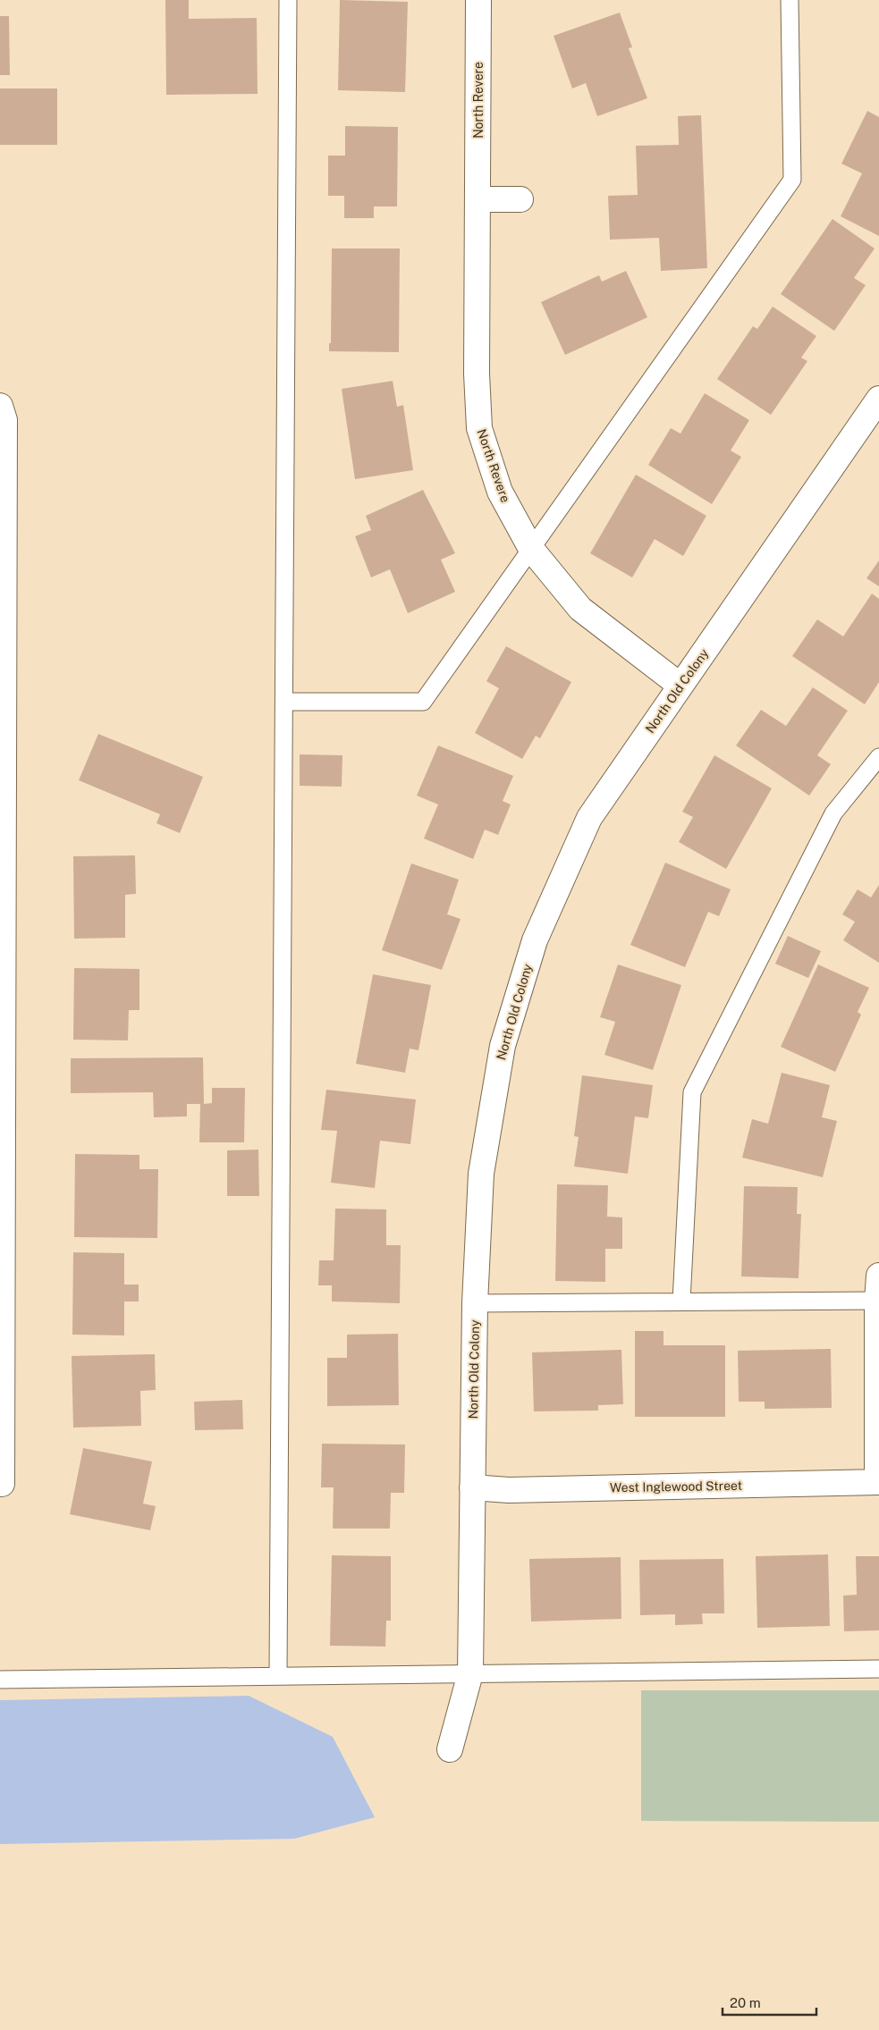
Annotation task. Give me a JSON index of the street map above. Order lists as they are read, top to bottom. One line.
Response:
{"streets":{"street":["North Revere","North Old Colony","West Inglewood Street"]},"crossings":[["North Revere","North Old Colony"],["North Old Colony","West Inglewood Street"]],"scale_bar":"20 m"}
